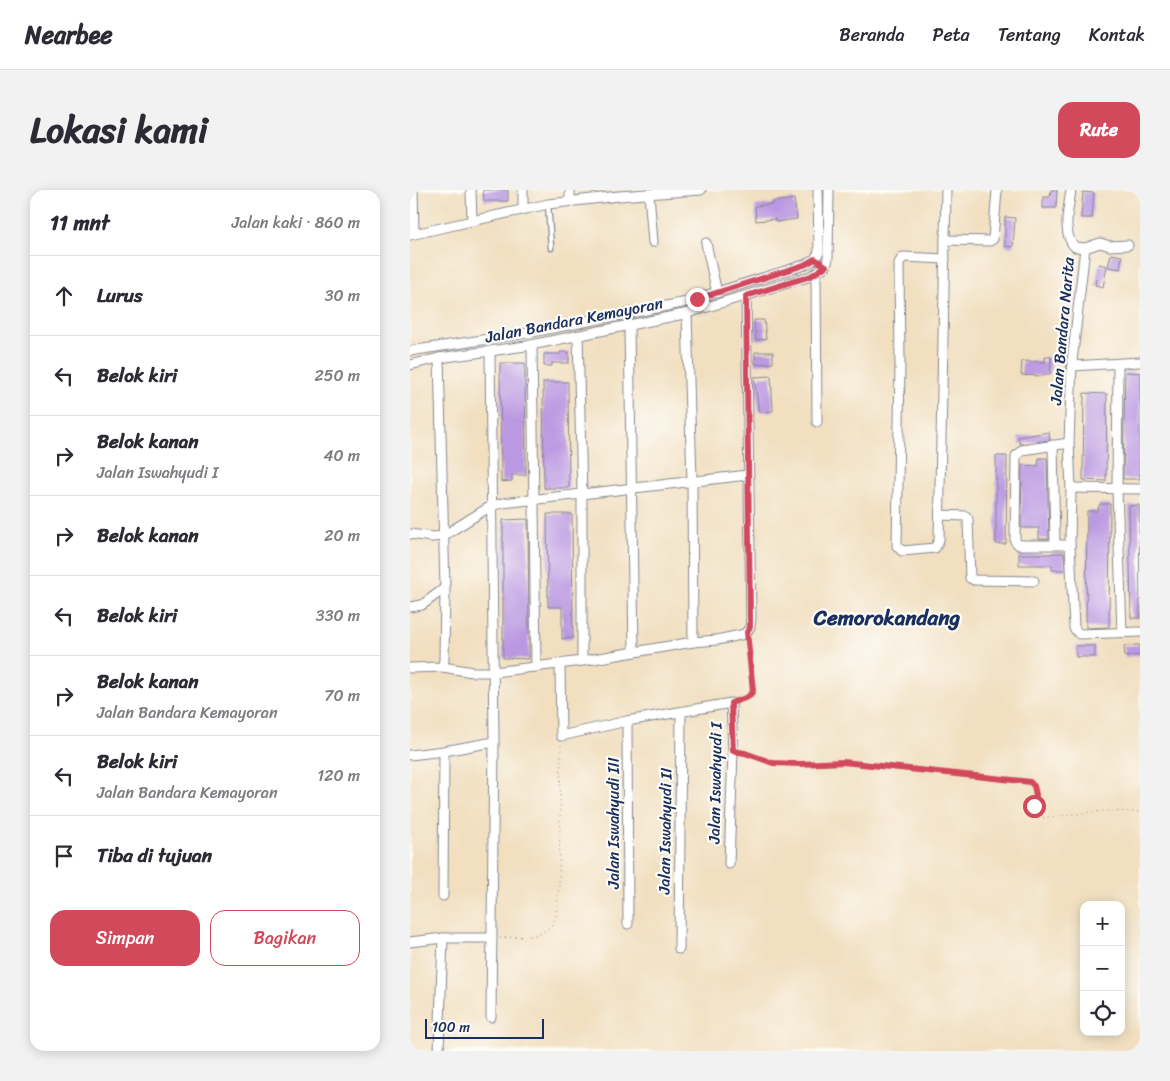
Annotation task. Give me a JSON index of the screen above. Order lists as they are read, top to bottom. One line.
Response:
{"streets":{"street":["Jalan Bandara Kemayoran","Jalan Bandara Narita","Jalan Iswahyudi I","Jalan Iswahyudi III","Jalan Iswahyudi II"]},"districts":["Cemorokandang"],"scale_bar":"100 m","page":{"header":"Nearbee","nav":["Beranda","Peta","Tentang","Kontak"],"title":"Lokasi kami","buttons":["Rute",["Simpan","Bagikan"]],"heading":["11 mnt","Jalan kaki · 860 m"],"list":[["Lurus","30 m"],["Belok kiri","250 m"],["Belok kanan","Jalan Iswahyudi I","40 m"],["Belok kanan","20 m"],["Belok kiri","330 m"],["Belok kanan","Jalan Bandara Kemayoran","70 m"],["Belok kiri","Jalan Bandara Kemayoran","120 m"],"Tiba di tujuan"],"map_buttons":["+","−"],"scale":"100 m"}}
